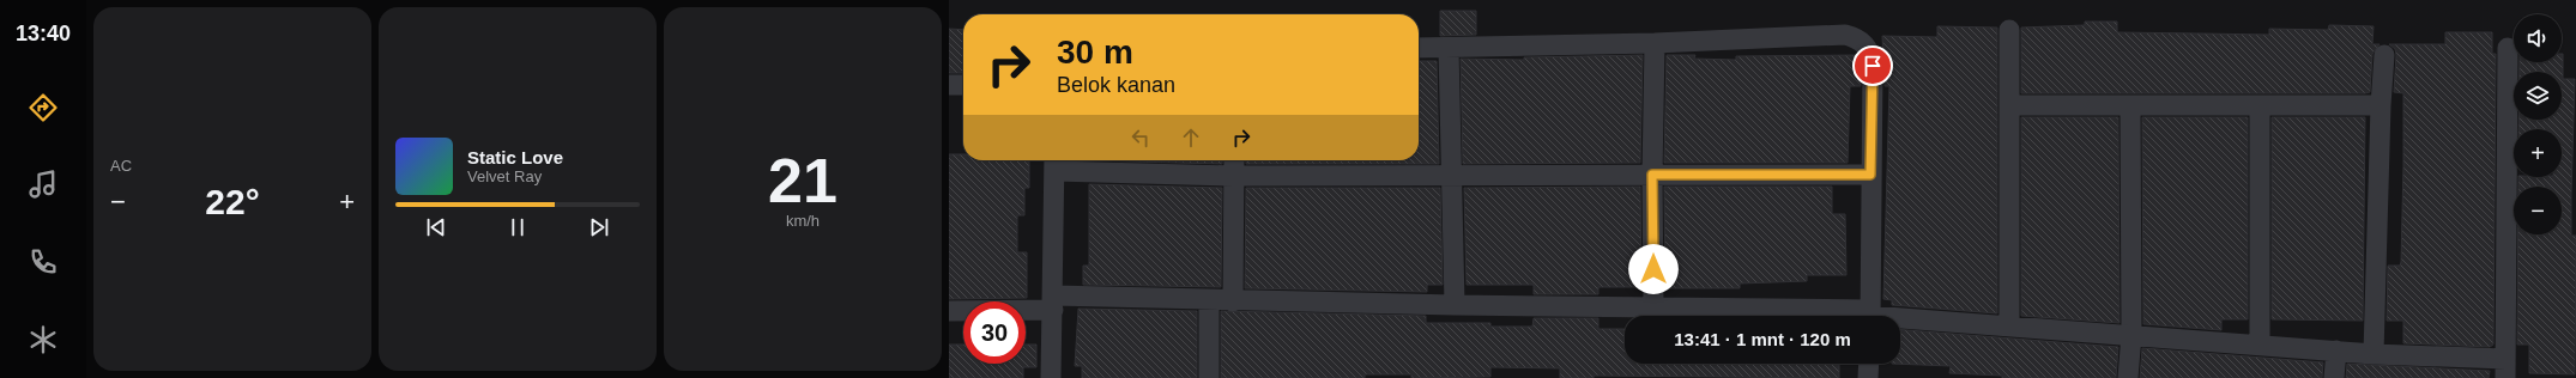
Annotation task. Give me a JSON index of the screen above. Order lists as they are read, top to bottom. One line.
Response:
{"page":{"tabs":"13:40","tile":["AC",["21","km/h"]],"map_buttons":["+","−"],"turn":["30 m","Belok kanan"],"song":["Static Love","Velvet Ray"],"heat":["−","22°","+"],"limit":"30","trip":"13:41 · 1 mnt · 120 m"}}
